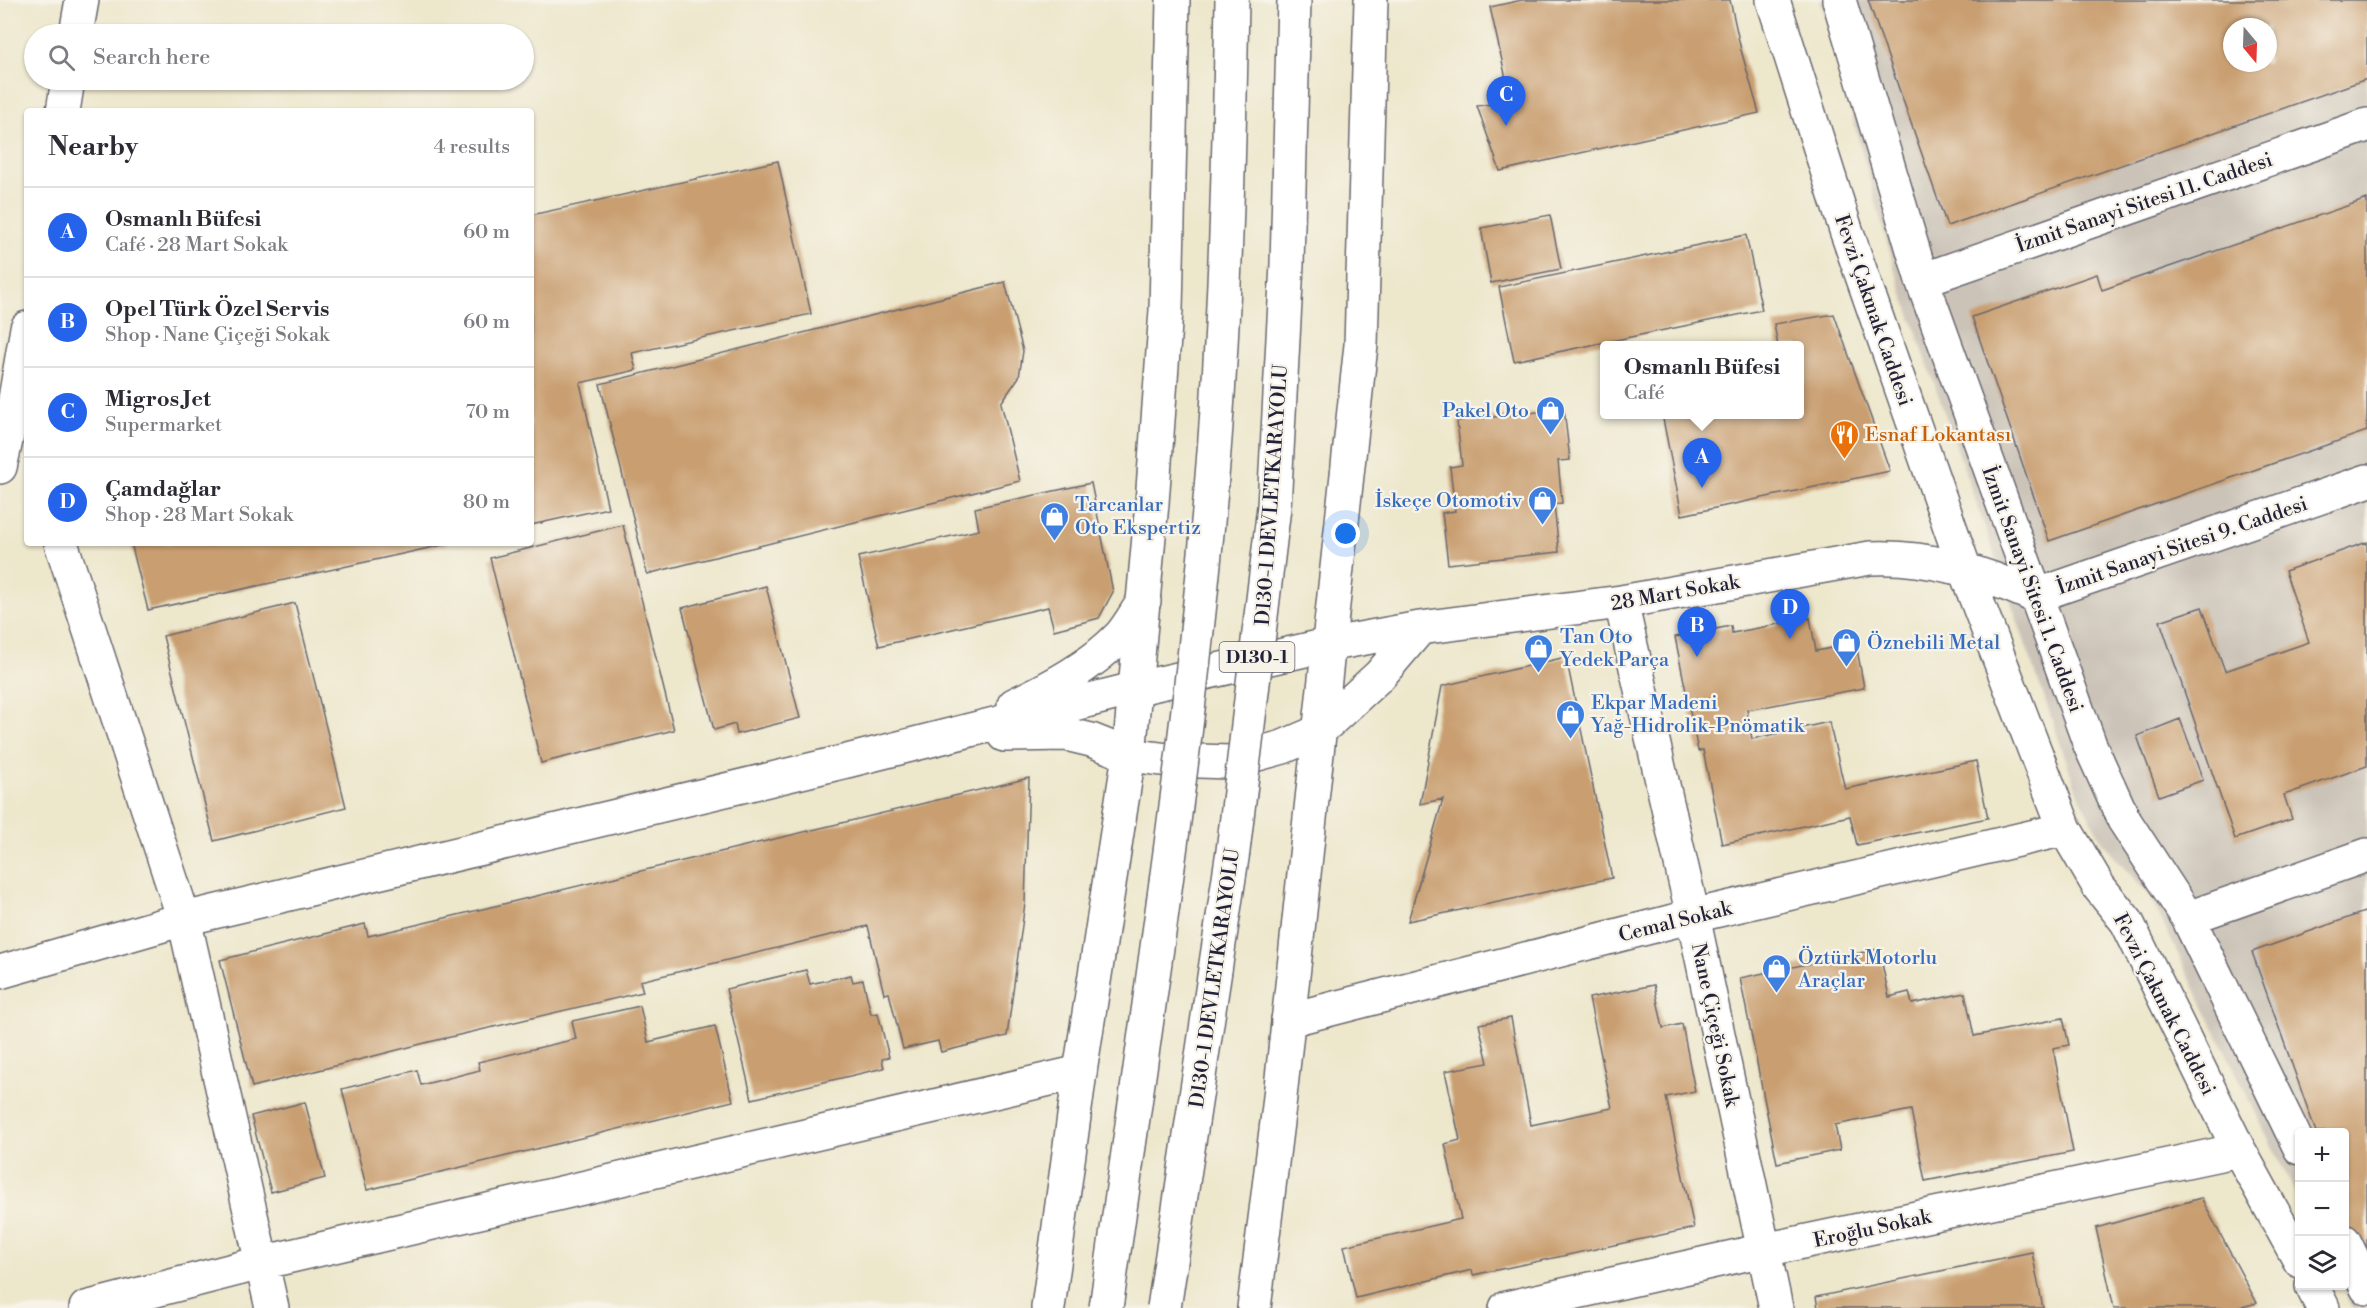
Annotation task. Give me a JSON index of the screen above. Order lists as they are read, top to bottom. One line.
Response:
{"streets":{"main road":["İzmit Sanayi Sitesi 11. Caddesi","Fevzi Çakmak Caddesi","D130-1 DEVLETKARAYOLU","İzmit Sanayi Sitesi 9. Caddesi","İzmit Sanayi Sitesi 1. Caddesi","28 Mart Sokak","D130-1","Cemal Sokak","Nane Çiçeği Sokak","Eroğlu Sokak"]},"crossings":[["İzmit Sanayi Sitesi 11. Caddesi","İzmit Sanayi Sitesi 1. Caddesi"],["Fevzi Çakmak Caddesi","İzmit Sanayi Sitesi 9. Caddesi"],["Fevzi Çakmak Caddesi","28 Mart Sokak"],["Fevzi Çakmak Caddesi","Cemal Sokak"],["Fevzi Çakmak Caddesi","Eroğlu Sokak"],["İzmit Sanayi Sitesi 9. Caddesi","İzmit Sanayi Sitesi 1. Caddesi"],["İzmit Sanayi Sitesi 9. Caddesi","28 Mart Sokak"],["28 Mart Sokak","Nane Çiçeği Sokak"],["Cemal Sokak","Nane Çiçeği Sokak"],["Nane Çiçeği Sokak","Eroğlu Sokak"]],"places":{"shop":["Pakel Oto","İskeçe Otomotiv","Tarcanlar Oto Ekspertiz","Öznebili Metal","Tan Oto Yedek Parça","Ekpar Madeni Yağ-Hidrolik-Pnömatik","Öztürk Motorlu Araçlar"],"restaurant":["Esnaf Lokantası"]},"north":"bottom","page":{"search":"Search here","pins":["C","A","D","B"],"heading":["Nearby","4 results"],"list":[{"mark":"A","name":"Osmanlı Büfesi","note":"Café · 28 Mart Sokak","value":"60 m"},{"mark":"B","name":"Opel Türk Özel Servis","note":"Shop · Nane Çiçeği Sokak","value":"60 m"},{"mark":"C","name":"Migros Jet","note":"Supermarket","value":"70 m"},{"mark":"D","name":"Çamdağlar","note":"Shop · 28 Mart Sokak","value":"80 m"}],"popup":["Osmanlı Büfesi","Café"],"map_buttons":["+","−"]}}
